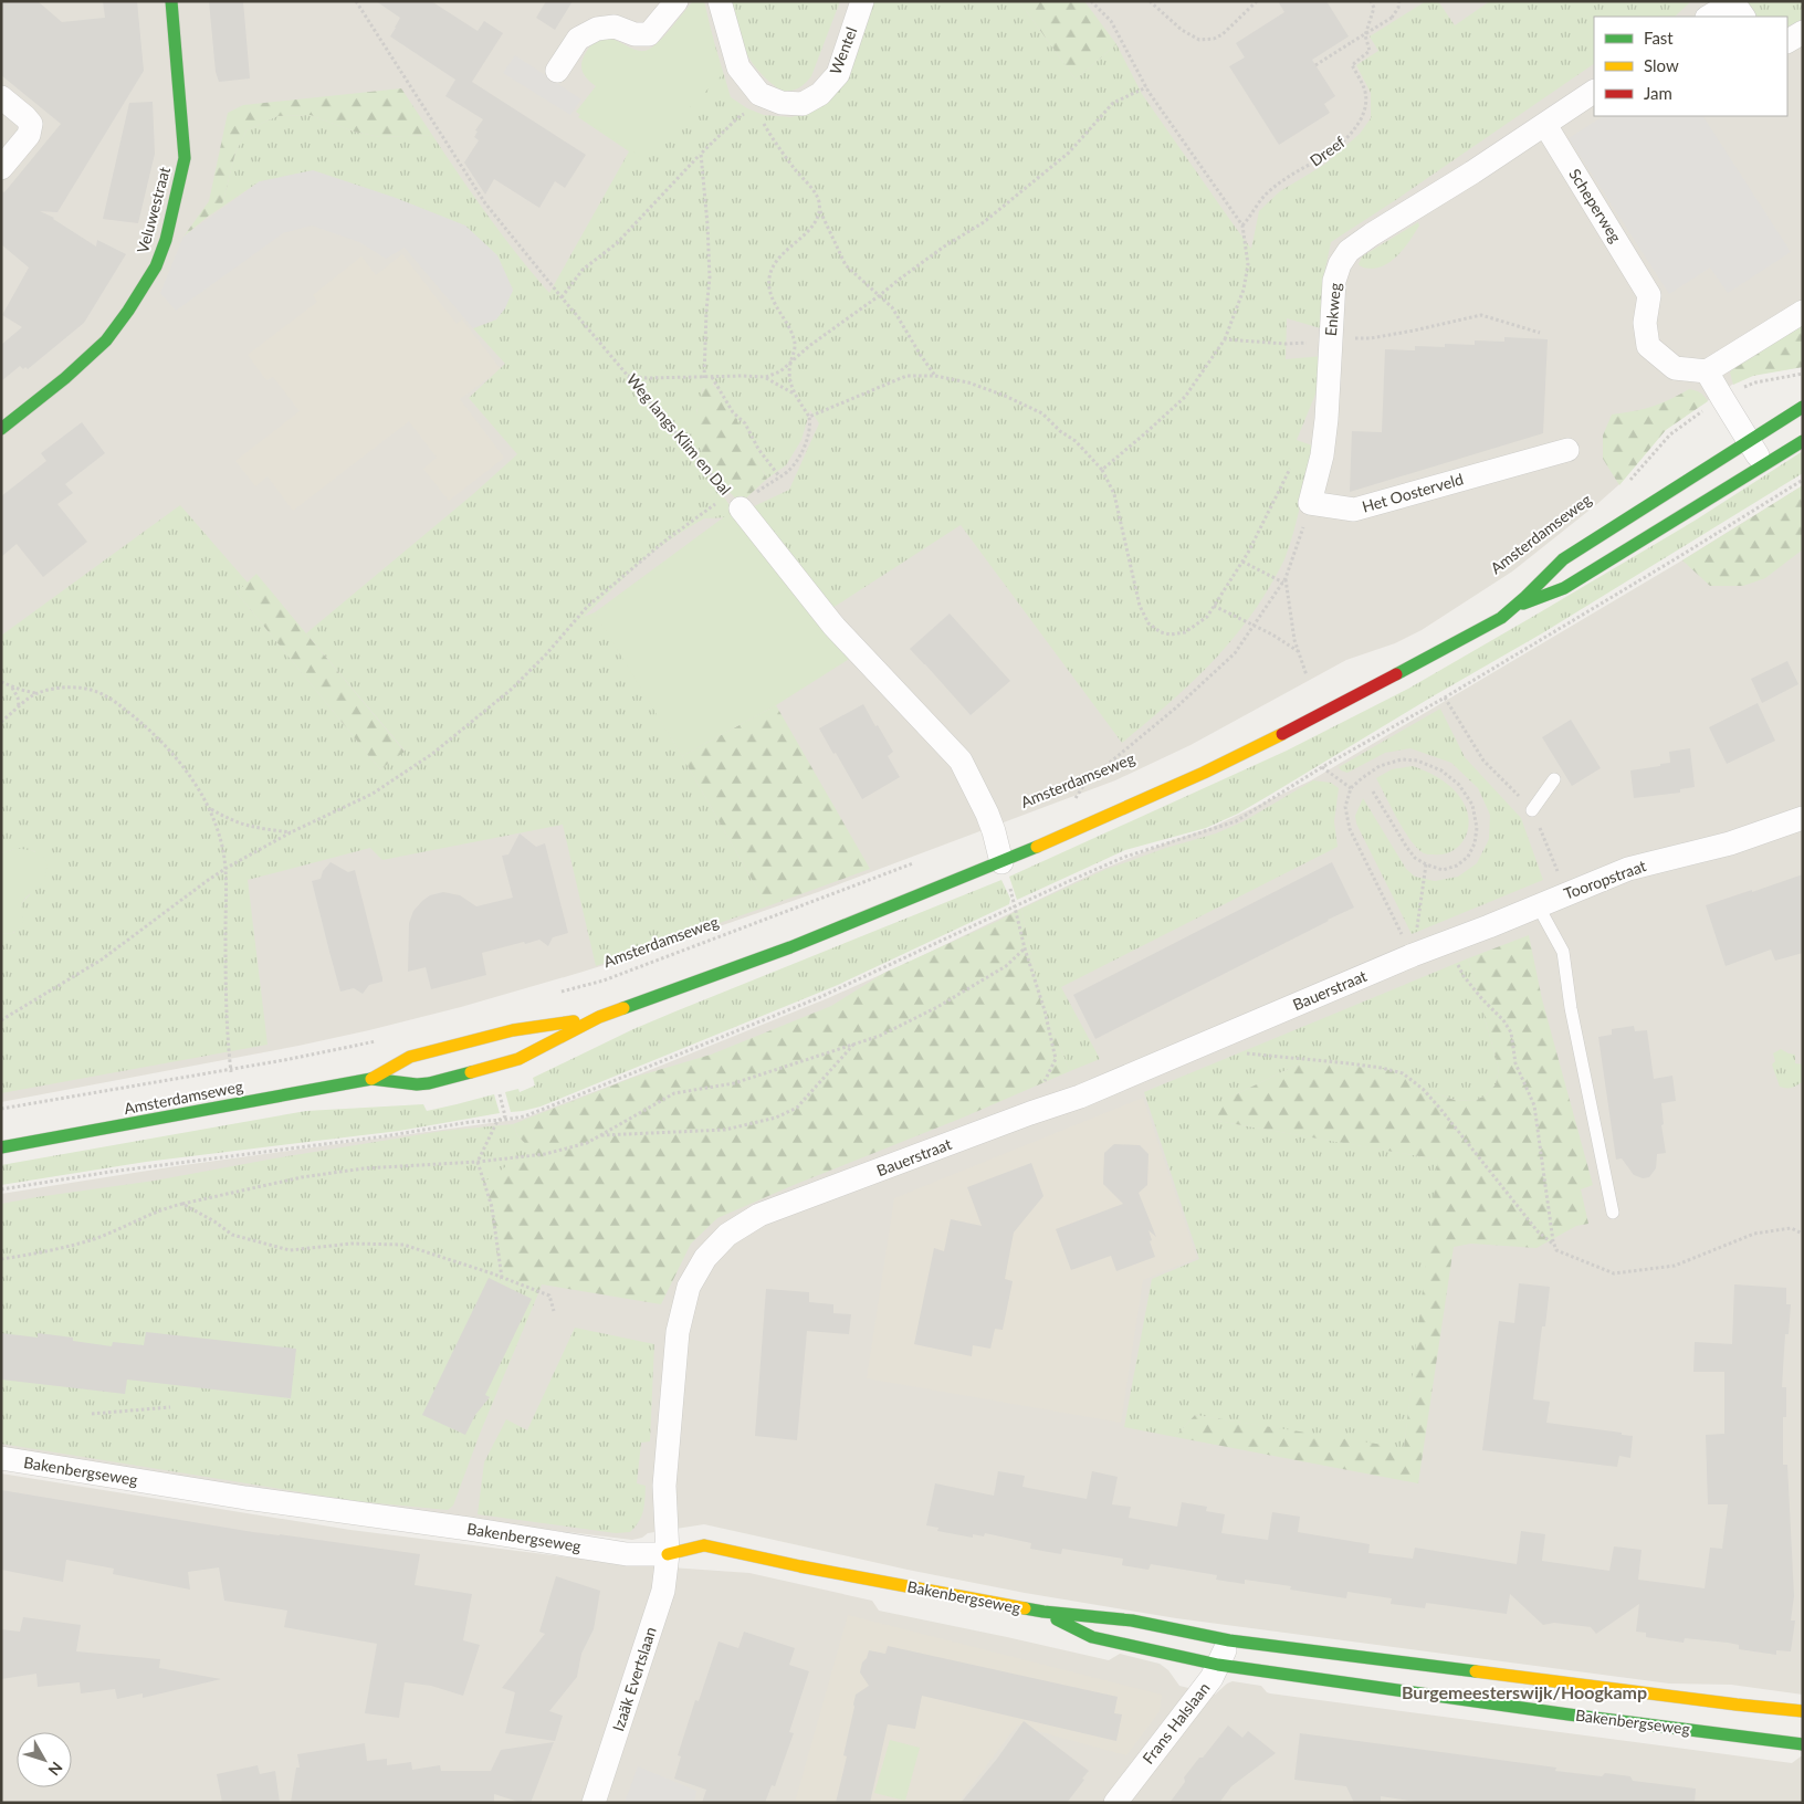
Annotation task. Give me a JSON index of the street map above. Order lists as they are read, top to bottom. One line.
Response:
{"streets":{"main road":["Veluwestraat","Amsterdamseweg","Bakenbergseweg"],"street":["Wentel","Scheperweg","Enkweg","Weg langs Klim en Dal","Het Oosterveld","Tooropstraat","Bauerstraat","Izaäk Evertslaan","Frans Halslaan"],"path":["Dreef"]},"crossings":[["Scheperweg","Enkweg"],["Enkweg","Het Oosterveld"],["Weg langs Klim en Dal","Amsterdamseweg"],["Tooropstraat","Bauerstraat"],["Bauerstraat","Bakenbergseweg"],["Bauerstraat","Izaäk Evertslaan"],["Bakenbergseweg","Izaäk Evertslaan"],["Bakenbergseweg","Frans Halslaan"]],"districts":["Burgemeesterswijk/Hoogkamp"],"legend":["Fast","Slow","Jam"],"north":"bottom right"}
